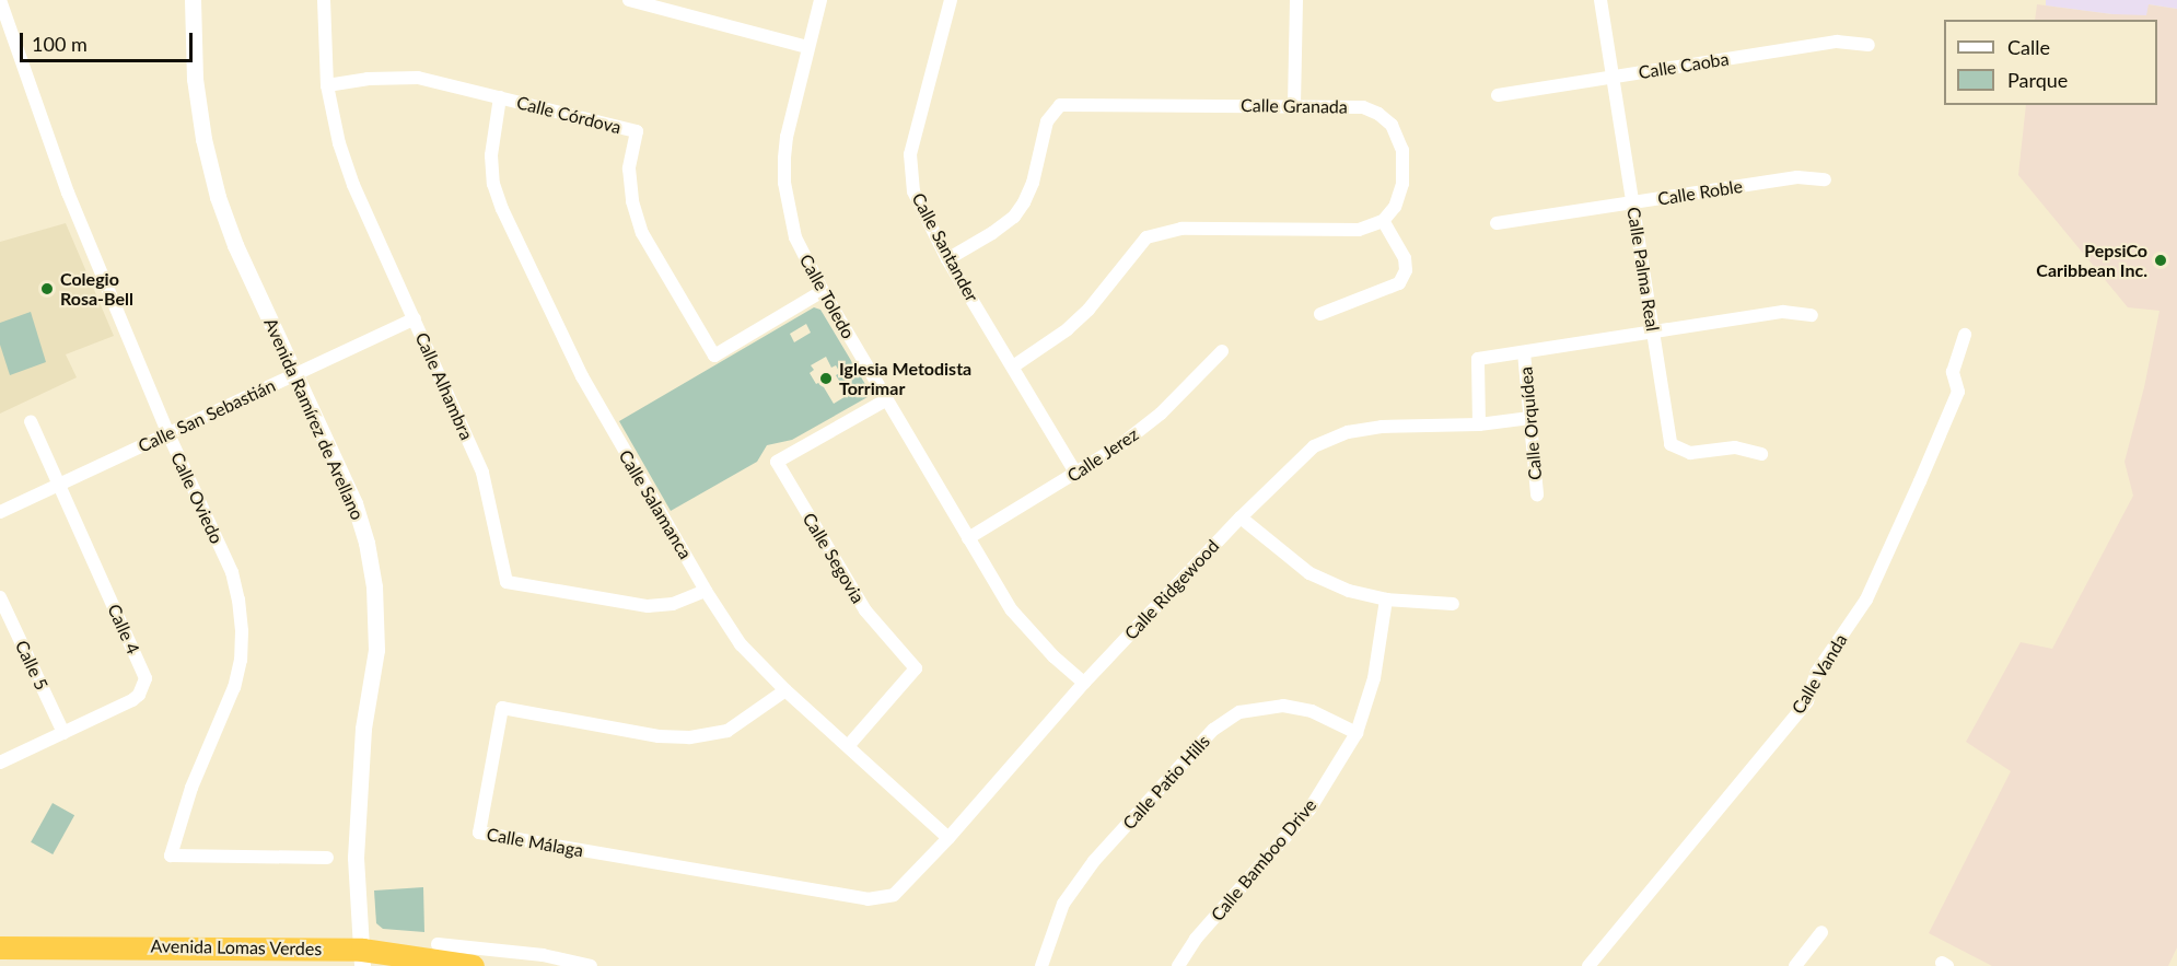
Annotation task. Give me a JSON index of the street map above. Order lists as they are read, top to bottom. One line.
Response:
{"streets":{"highway":["Avenida Lomas Verdes"],"street":["Calle Caoba","Calle Granada","Calle Córdova","Calle Roble","Calle Santander","Calle Palma Real","Calle Toledo","Calle Alhambra","Calle San Sebastián","Avenida Ramírez de Arellano","Calle Orquídea","Calle Jerez","Calle Oviedo","Calle Salamanca","Calle Segovia","Calle Ridgewood","Calle 4","Calle 5","Calle Vanda","Calle Patio Hills","Calle Málaga","Calle Bamboo Drive"]},"crossings":[["Calle Caoba","Calle Palma Real"],["Calle Granada","Calle Santander"],["Calle Córdova","Calle Toledo"],["Calle Córdova","Calle Alhambra"],["Calle Córdova","Calle Salamanca"],["Calle Roble","Calle Palma Real"],["Calle Santander","Calle Jerez"],["Calle Toledo","Calle Jerez"],["Calle Toledo","Calle Segovia"],["Calle Toledo","Calle Ridgewood"],["Calle Alhambra","Calle San Sebastián"],["Calle Alhambra","Calle Salamanca"],["Calle San Sebastián","Avenida Ramírez de Arellano"],["Calle San Sebastián","Calle Oviedo"],["Calle San Sebastián","Calle 4"],["Avenida Ramírez de Arellano","Avenida Lomas Verdes"],["Calle Orquídea","Calle Ridgewood"],["Calle Salamanca","Calle Segovia"],["Calle Salamanca","Calle Ridgewood"],["Calle Salamanca","Calle Málaga"],["Calle Ridgewood","Calle Málaga"],["Calle 4","Calle 5"],["Calle Patio Hills","Calle Bamboo Drive"]],"places":["PepsiCo Caribbean Inc.","Colegio Rosa-Bell","Iglesia Metodista Torrimar"],"legend":["Calle","Parque"],"scale_bar":"100 m"}
